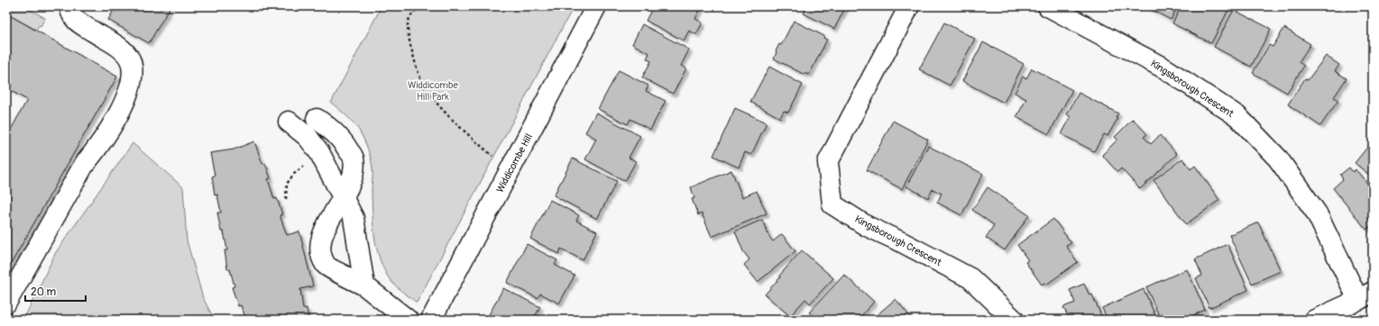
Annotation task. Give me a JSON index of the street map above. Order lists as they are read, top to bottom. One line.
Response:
{"streets":{"street":["Kingsborough Crescent","Widdicombe Hill"]},"parks":["Widdicombe Hill Park"],"scale_bar":"20 m"}
